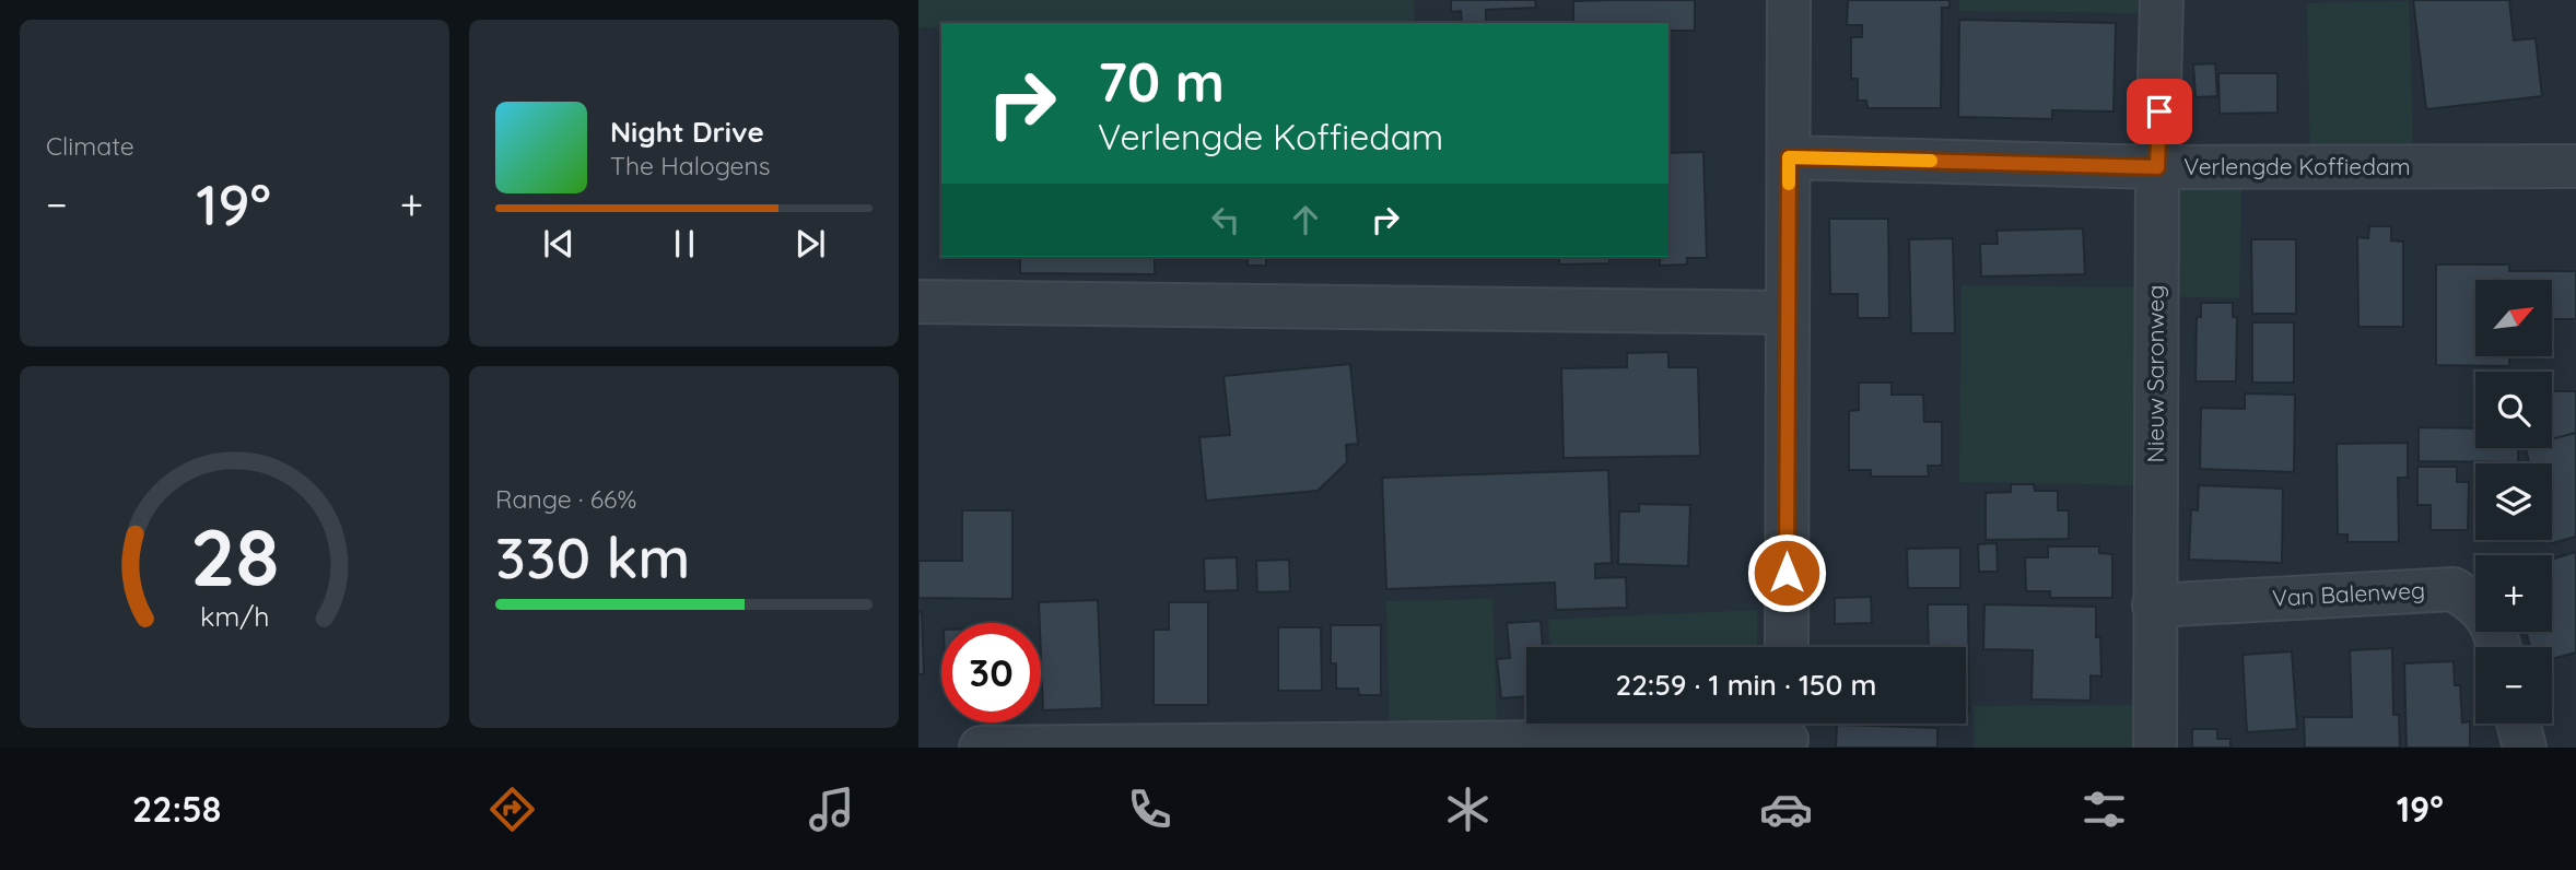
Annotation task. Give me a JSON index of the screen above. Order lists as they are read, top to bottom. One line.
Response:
{"streets":{"street":["Verlengde Koffiedam","Nieuw Saronweg","Van Balenweg"]},"crossings":[["Verlengde Koffiedam","Nieuw Saronweg"],["Nieuw Saronweg","Van Balenweg"]],"north":"top right","page":{"tile":["Climate",["Range · 66%","330 km"]],"turn":["70 m","Verlengde Koffiedam"],"song":["Night Drive","The Halogens"],"heat":["−","19°","+"],"map_buttons":["+","−"],"limit":"30","trip":"22:59 · 1 min · 150 m","tabs":["22:58","19°"],"gauge":["28","km/h"]}}
